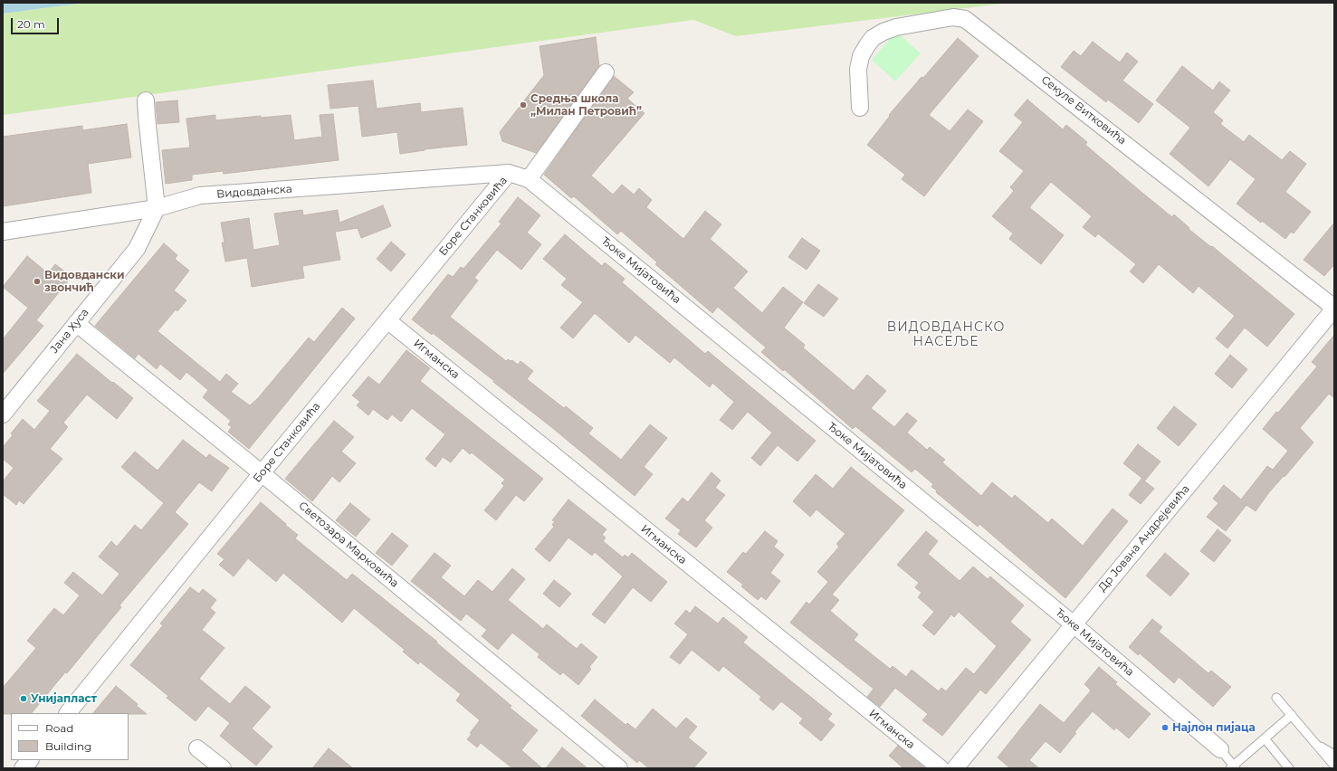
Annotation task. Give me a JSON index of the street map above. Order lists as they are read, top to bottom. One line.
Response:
{"streets":{"street":["Секуле Витковића","Видовданска","Боре Станковића","Ђоке Мијатовића","Јана Хуса","Игманска","Др Јована Андрејевића","Светозара Марковића"]},"crossings":[["Секуле Витковића","Др Јована Андрејевића"],["Видовданска","Боре Станковића"],["Видовданска","Ђоке Мијатовића"],["Видовданска","Јана Хуса"],["Боре Станковића","Ђоке Мијатовића"],["Боре Станковића","Игманска"],["Боре Станковића","Светозара Марковића"],["Ђоке Мијатовића","Др Јована Андрејевића"],["Јана Хуса","Светозара Марковића"]],"districts":["ВИДОВДАНСКО НАСЕЉЕ"],"places":["Средња школа „Милан Петровић”","Видовдански звончић","Унијапласт","Најлон пијаца"],"legend":["Road","Building"],"scale_bar":"20 m"}
